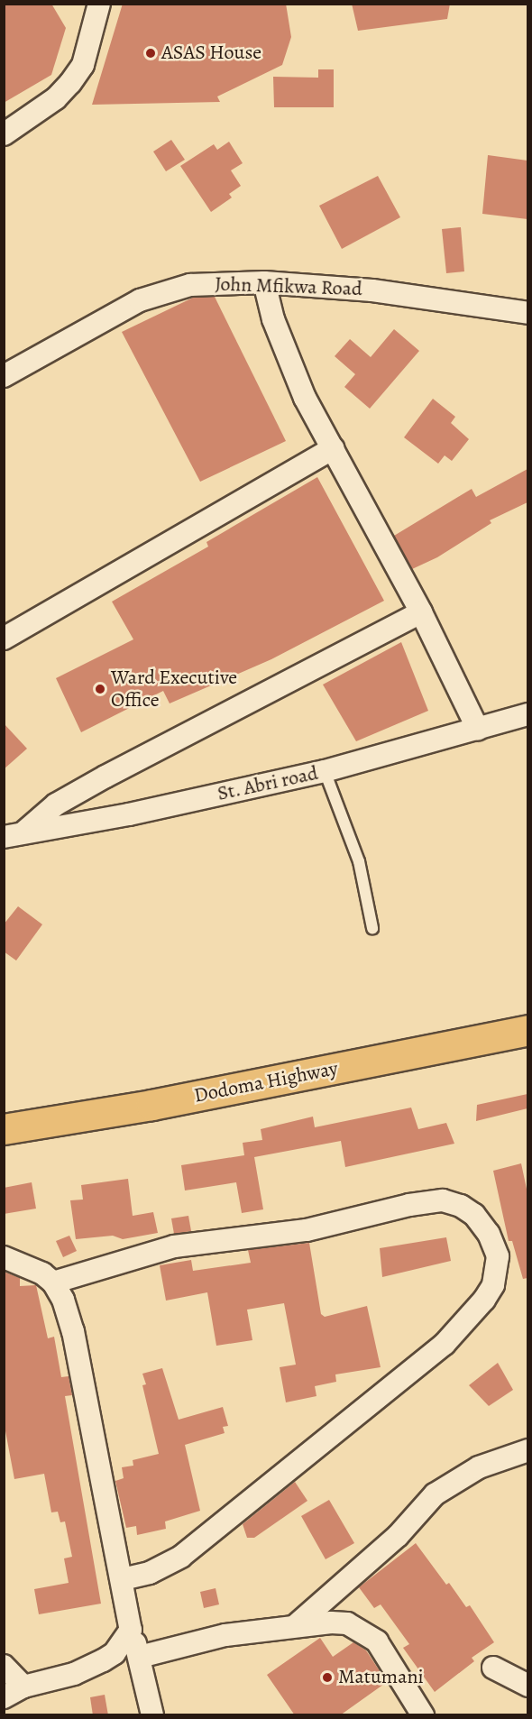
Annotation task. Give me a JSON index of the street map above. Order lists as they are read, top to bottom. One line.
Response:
{"streets":{"highway":["Dodoma Highway"],"street":["John Mfikwa Road","St. Abri road"]},"places":["ASAS House","Ward Executive Office","Matumani"]}
